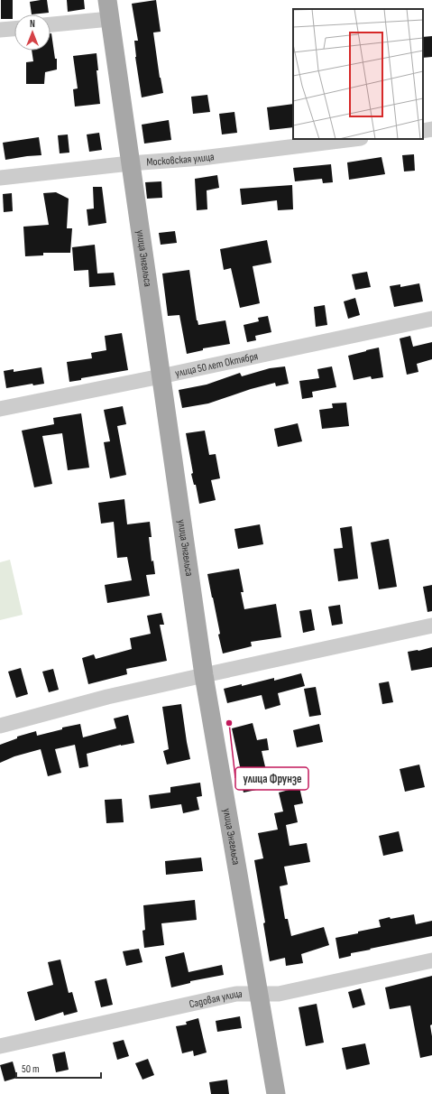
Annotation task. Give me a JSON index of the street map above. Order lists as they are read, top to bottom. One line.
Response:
{"streets":{"main road":["улица Энгельса"],"street":["Московская улица","улица 50 лет Октября","Садовая улица"]},"crossings":[["Московская улица","улица Энгельса"],["улица Энгельса","улица 50 лет Октября"],["улица Энгельса","Садовая улица"]],"places":["улица Фрунзе"],"scale_bar":"50 m","north":"top"}
